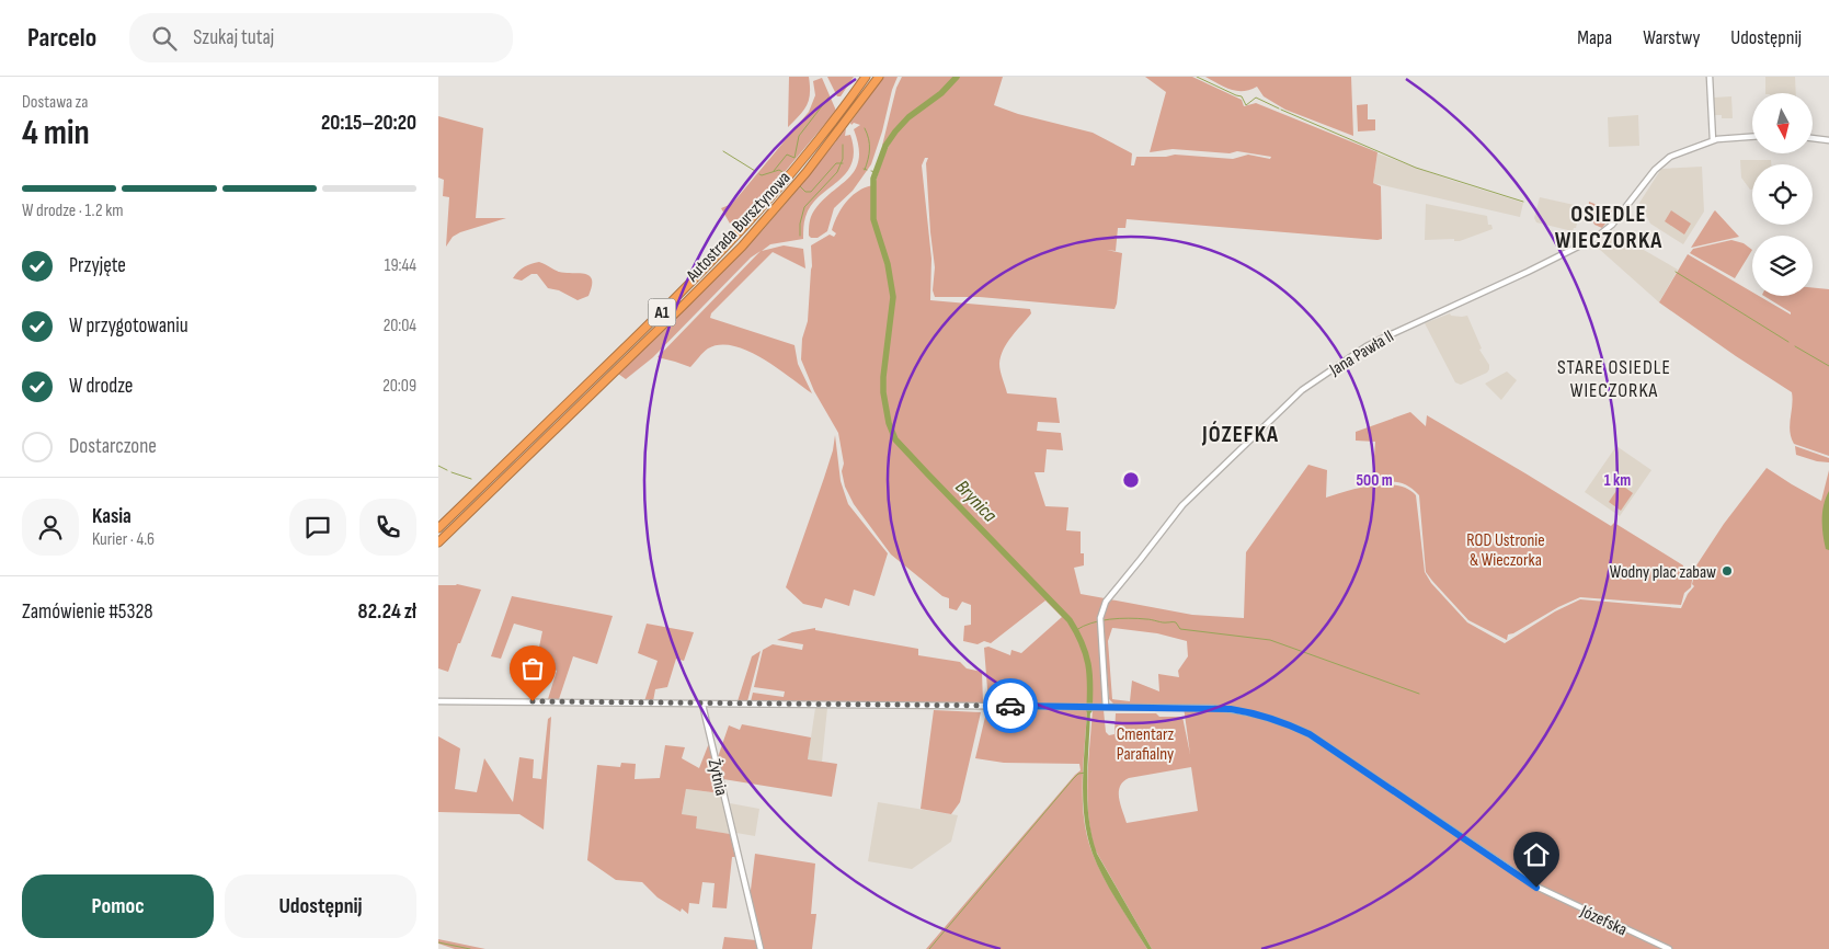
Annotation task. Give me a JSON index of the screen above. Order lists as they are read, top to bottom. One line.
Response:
{"streets":{"highway":["Autostrada Bursztynowa","A1"],"street":["Jana Pawła II","Żytnia","Józefska"]},"crossings":[["Jana Pawła II","Józefska"],["Żytnia","Józefska"]],"districts":["OSIEDLE WIECZORKA","STARE OSIEDLE WIECZORKA","JÓZEFKA"],"water":["Brynica"],"parks":["ROD Ustronie & Wieczorka","Cmentarz Parafialny"],"places":["Wodny plac zabaw"],"north":"bottom","page":{"header":"Parcelo","search":"Szukaj tutaj","nav":["Mapa","Warstwy","Udostępnij"],"heading":["4 min","Dostawa za","20:15–20:20"],"panel":["Kasia","Kurier · 4.6","Zamówienie #5328","82.24 zł"],"bar":"W drodze · 1.2 km","list":[["Przyjęte","19:44"],["W przygotowaniu","20:04"],["W drodze","20:09"],"Dostarczone"],"buttons":["Pomoc","Udostępnij"]},"rings":["500 m","1 km"]}
